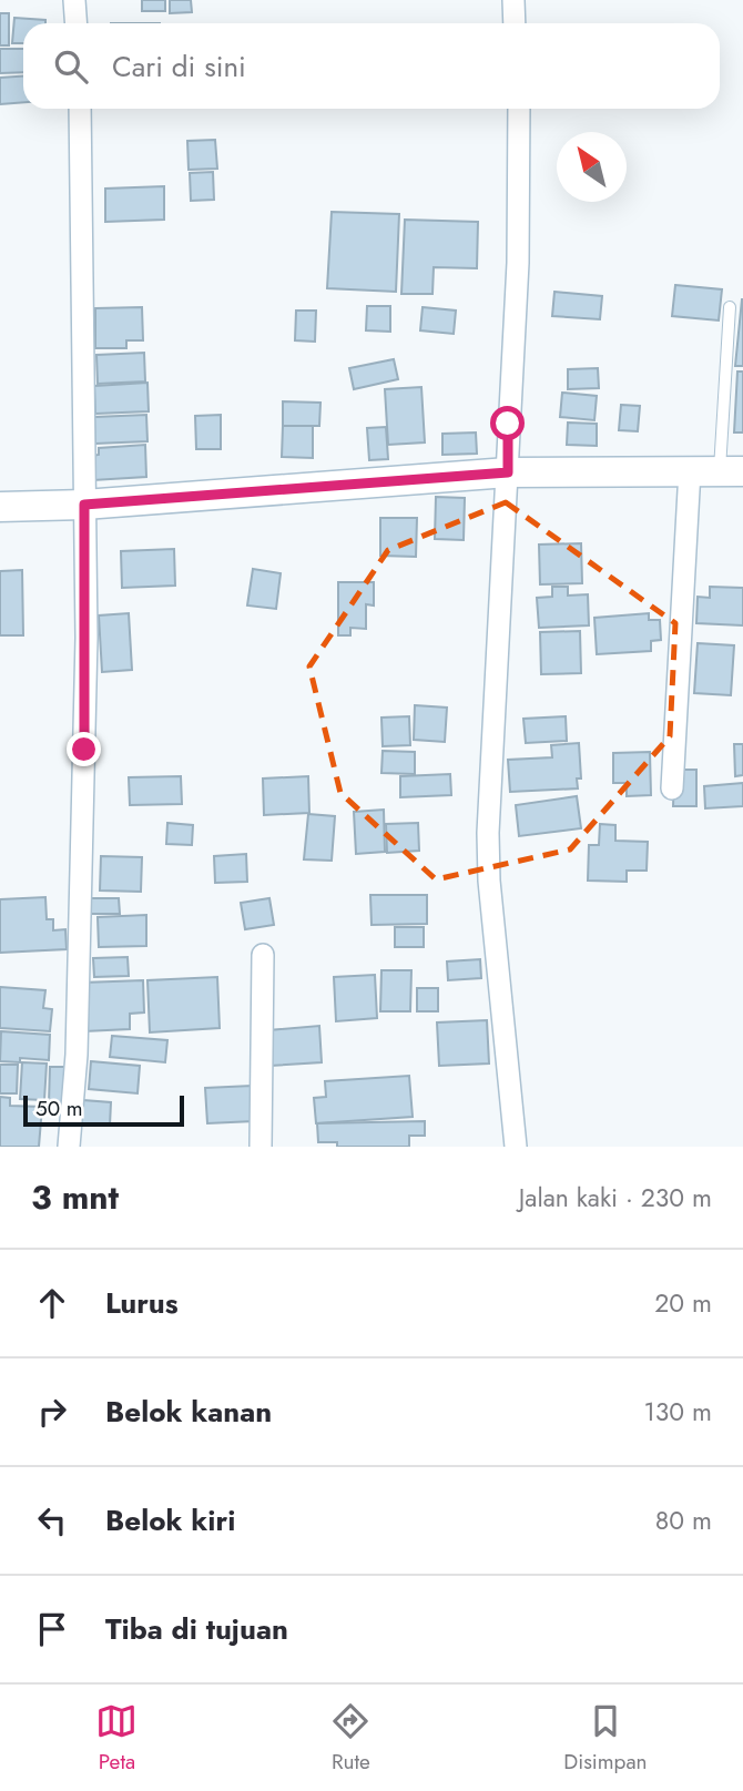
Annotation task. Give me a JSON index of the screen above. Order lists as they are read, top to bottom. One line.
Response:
{"scale_bar":"50 m","north":"top left","page":{"search":"Cari di sini","scale":"50 m","heading":["3 mnt","Jalan kaki · 230 m"],"list":[["Lurus","20 m"],["Belok kanan","130 m"],["Belok kiri","80 m"],"Tiba di tujuan"],"nav":["Peta","Rute","Disimpan"]}}
